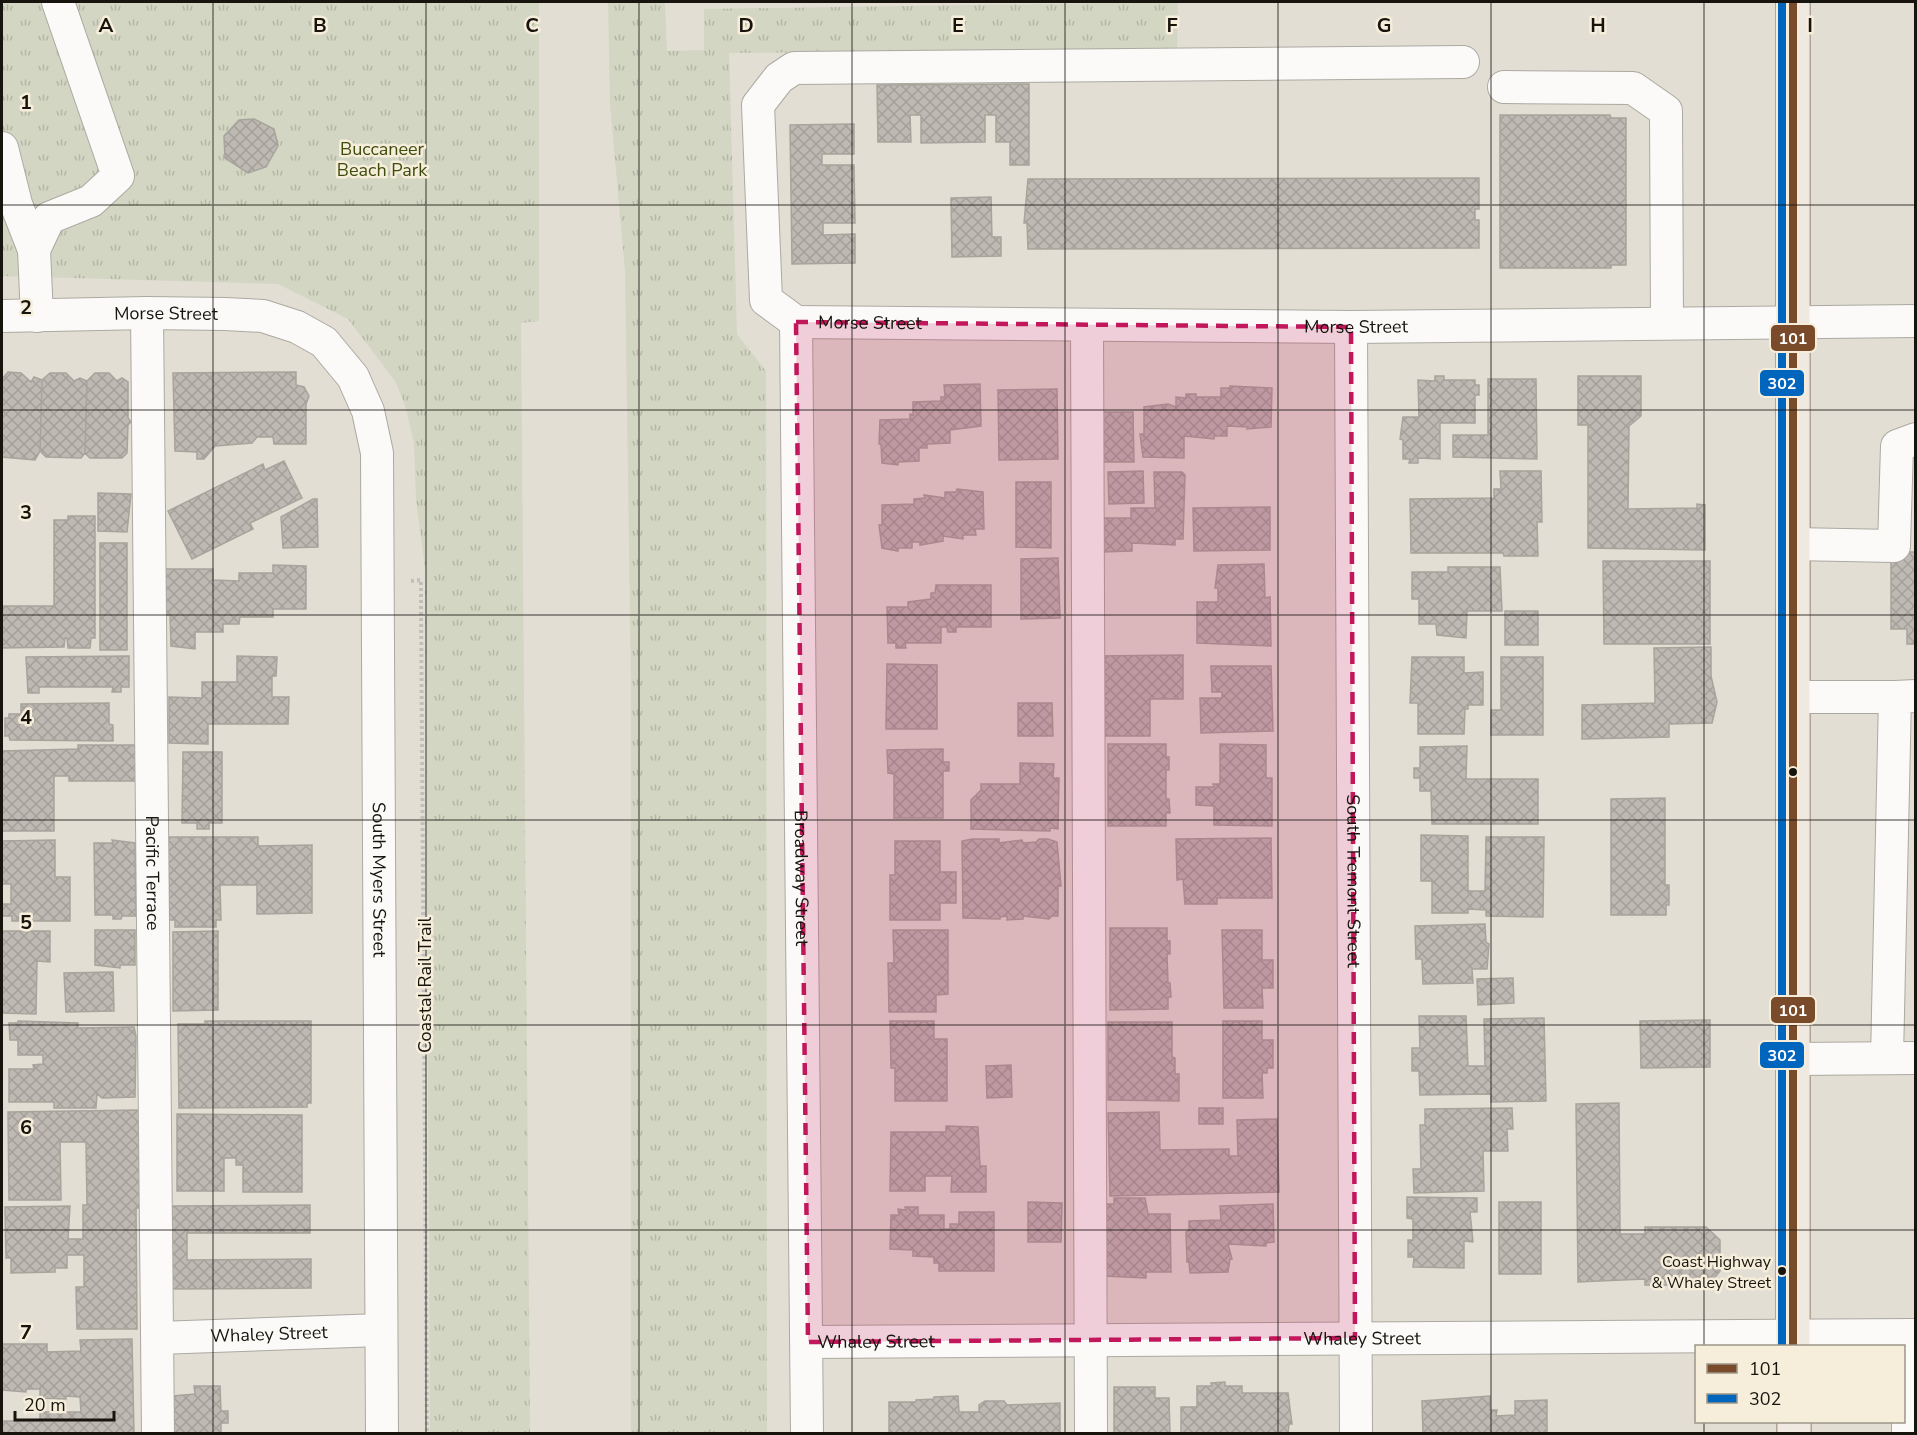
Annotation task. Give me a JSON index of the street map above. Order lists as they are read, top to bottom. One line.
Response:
{"streets":{"street":["Morse Street","Pacific Terrace","Broadway Street","South Myers Street","South Tremont Street","Whaley Street"],"path":["Coastal Rail Trail"]},"crossings":[["Morse Street","Pacific Terrace"],["Morse Street","Broadway Street"],["Morse Street","South Myers Street"],["Morse Street","South Tremont Street"],["Pacific Terrace","Whaley Street"],["Broadway Street","Whaley Street"],["South Myers Street","Coastal Rail Trail"],["South Myers Street","Whaley Street"],["South Tremont Street","Whaley Street"]],"parks":["Buccaneer Beach Park"],"places":["Coast Highway & Whaley Street"],"lines":["transit line 101","transit line 302"],"legend":["101","302"],"scale_bar":"20 m","grid":{"columns":["A","B","C","D","E","F","G","H","I"],"rows":["1","2","3","4","5","6","7"]}}
